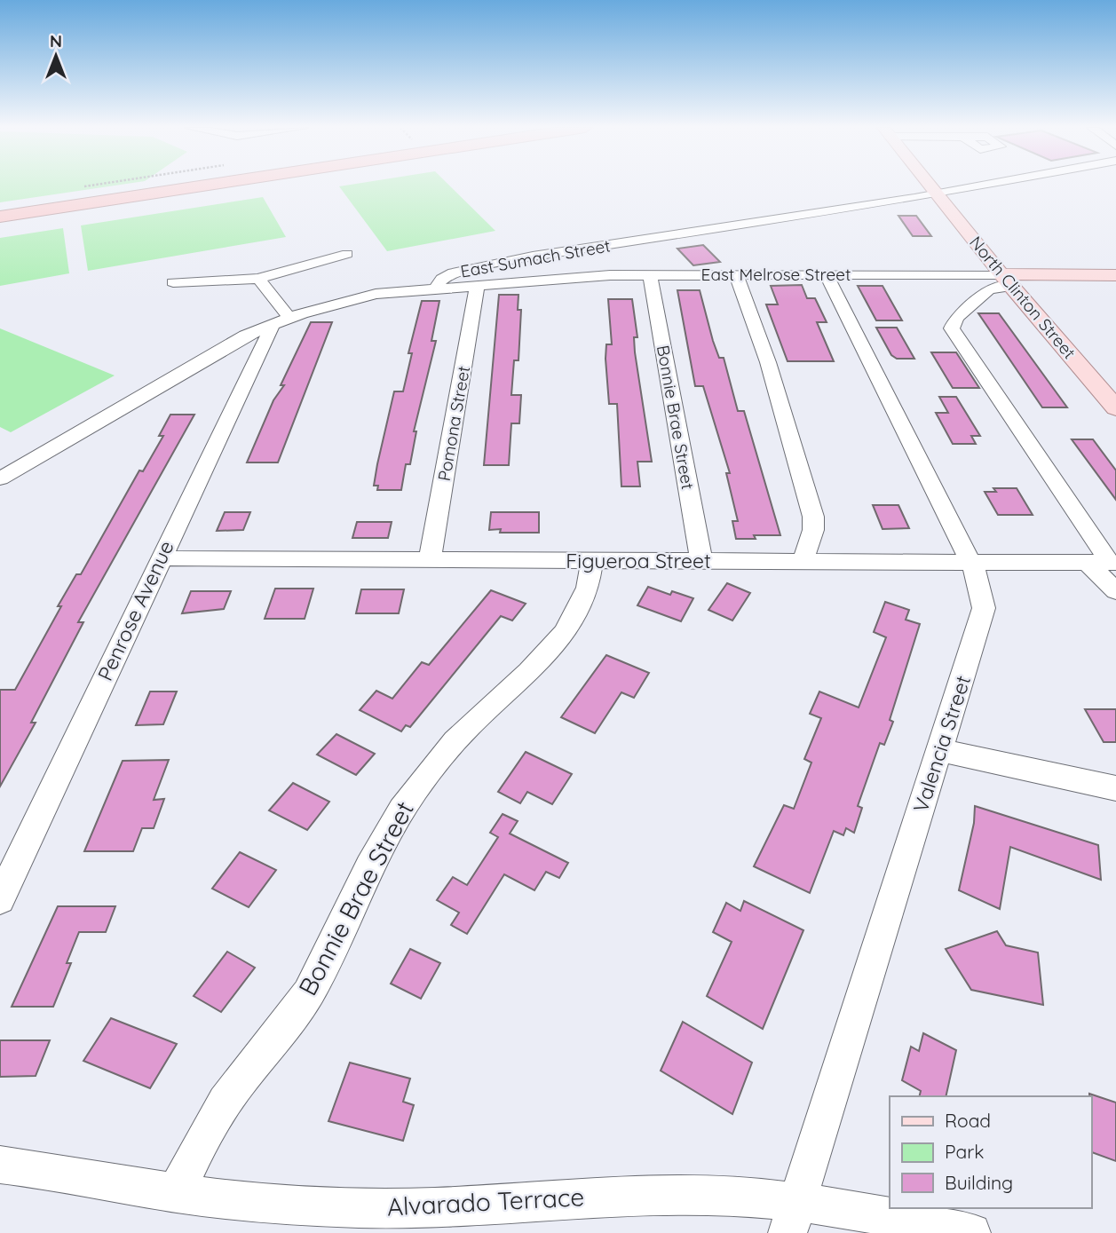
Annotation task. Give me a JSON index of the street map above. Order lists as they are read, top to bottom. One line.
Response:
{"streets":{"main road":["East Melrose Street","North Clinton Street"],"street":["East Sumach Street","Bonnie Brae Street","Pomona Street","Figueroa Street","Penrose Avenue","Valencia Street","Alvarado Terrace"]},"crossings":[["East Sumach Street","East Melrose Street"],["East Sumach Street","North Clinton Street"],["East Sumach Street","Penrose Avenue"],["East Melrose Street","North Clinton Street"],["East Melrose Street","Bonnie Brae Street"],["East Melrose Street","Pomona Street"],["East Melrose Street","Valencia Street"],["Bonnie Brae Street","Figueroa Street"],["Bonnie Brae Street","Alvarado Terrace"],["Pomona Street","Figueroa Street"],["Figueroa Street","Penrose Avenue"],["Figueroa Street","Valencia Street"],["Valencia Street","Alvarado Terrace"]],"legend":["Road","Park","Building"],"north":"top"}
